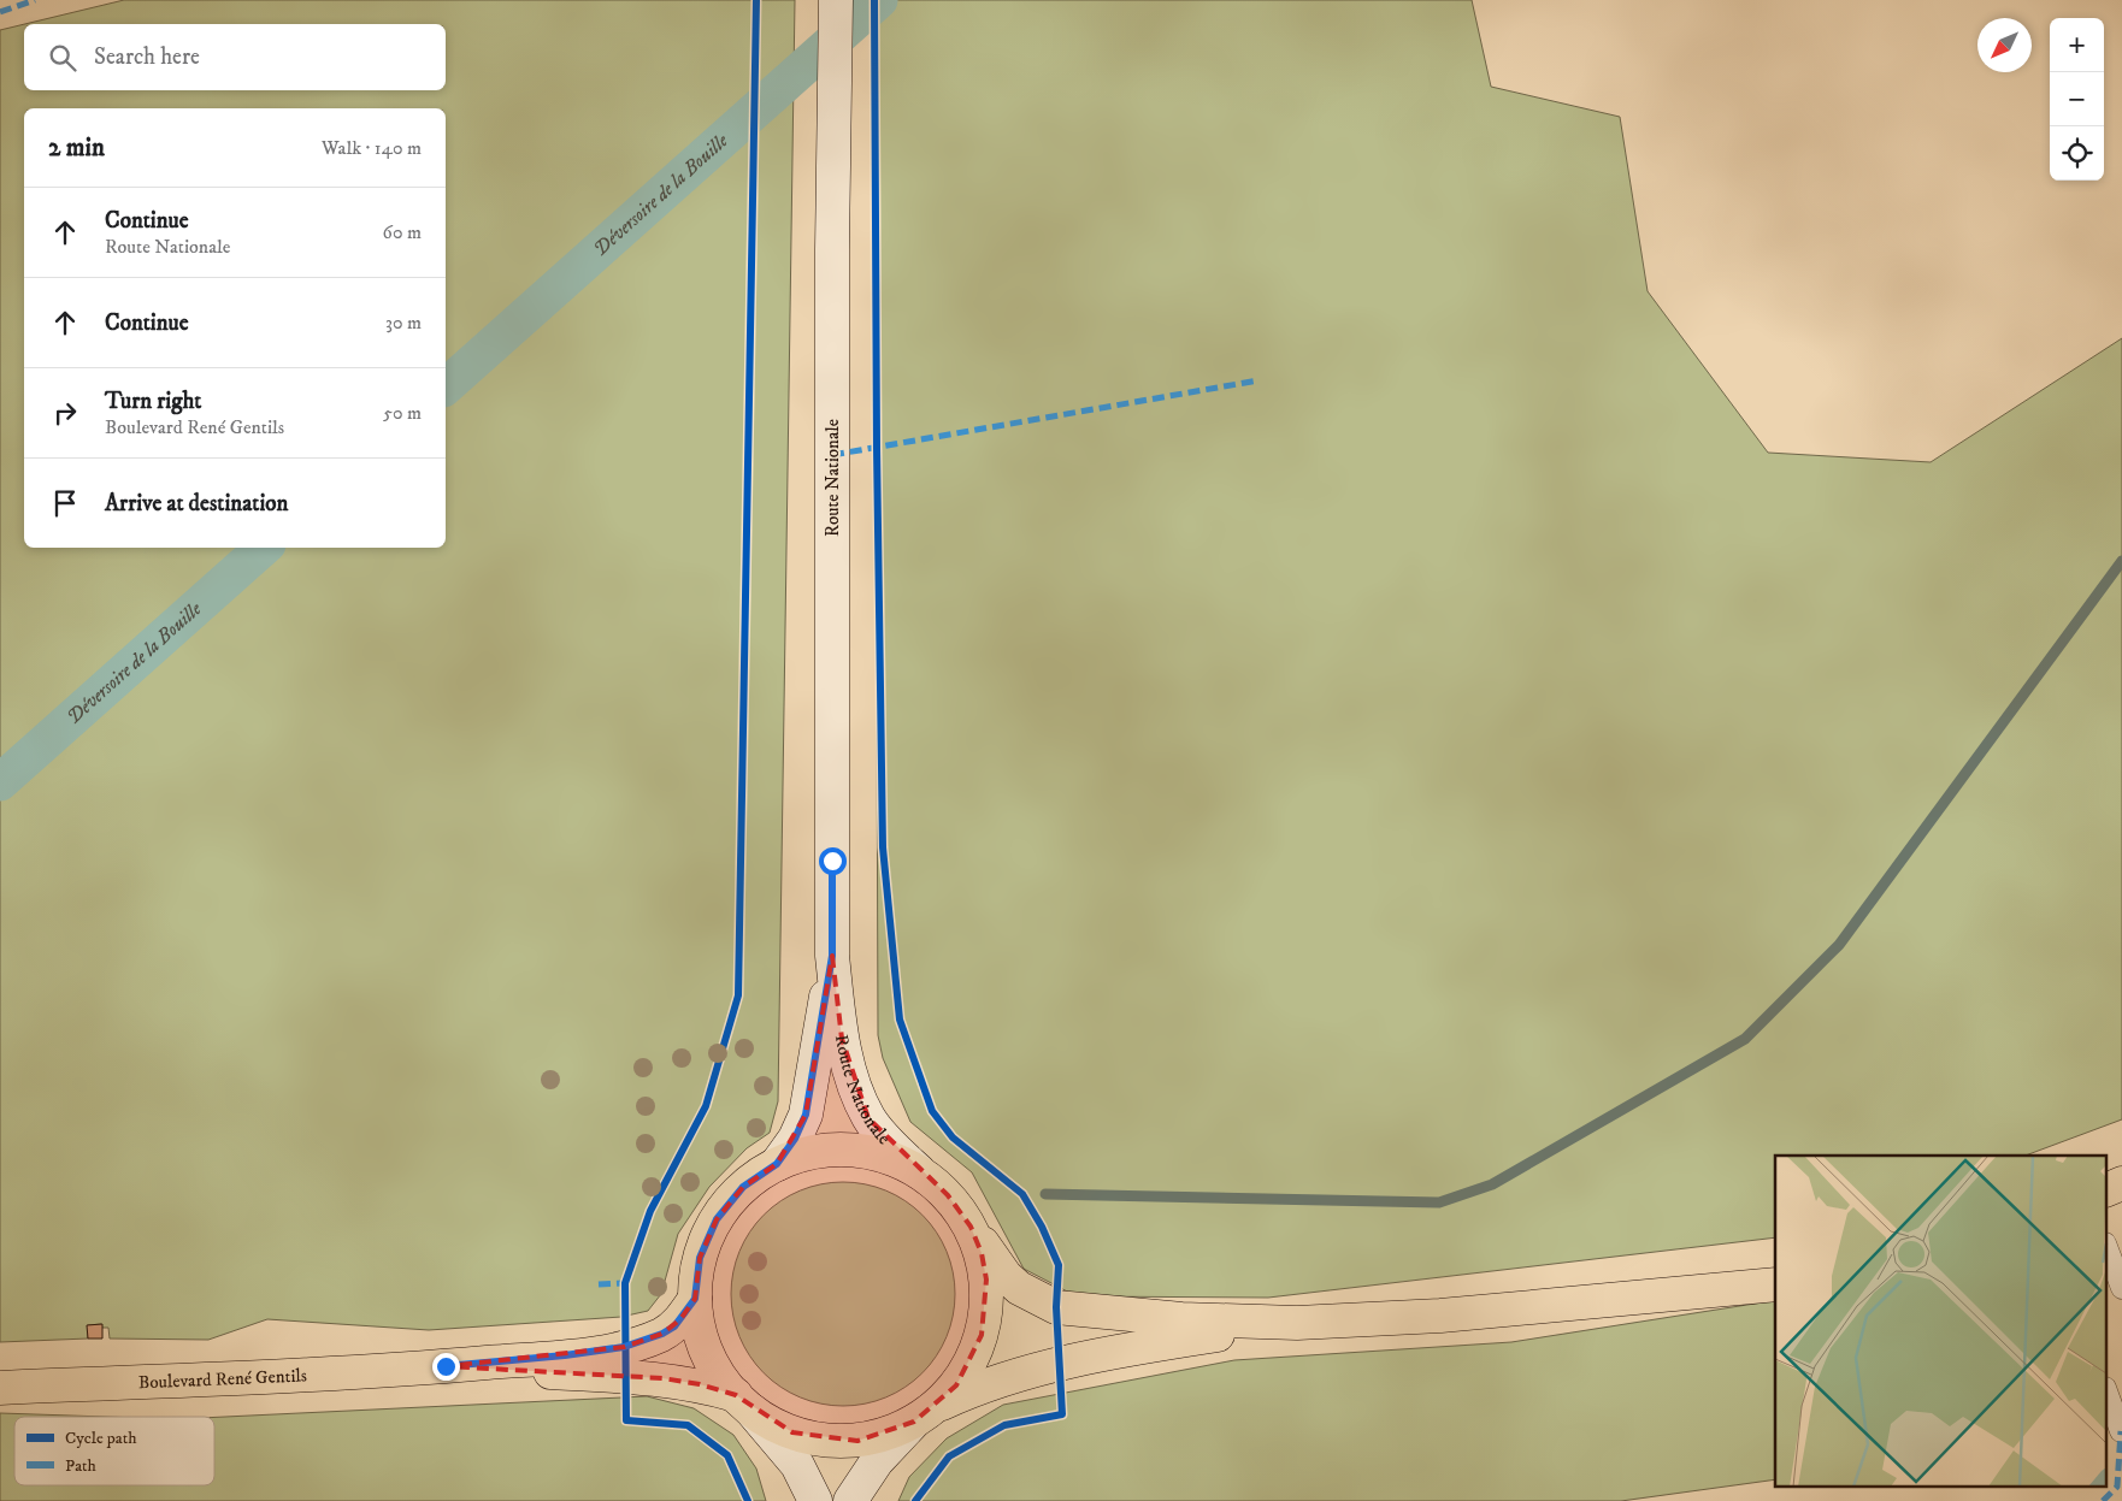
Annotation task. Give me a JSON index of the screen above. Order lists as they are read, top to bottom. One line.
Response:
{"streets":{"main road":["Route Nationale","Boulevard René Gentils"]},"water":["Déversoire de la Bouille"],"legend":["Cycle path","Path"],"north":"bottom left","page":{"map_buttons":["+","−"],"search":"Search here","heading":["2 min","Walk · 140 m"],"list":[["Continue","Route Nationale","60 m"],["Continue","30 m"],["Turn right","Boulevard René Gentils","50 m"],"Arrive at destination"]}}
